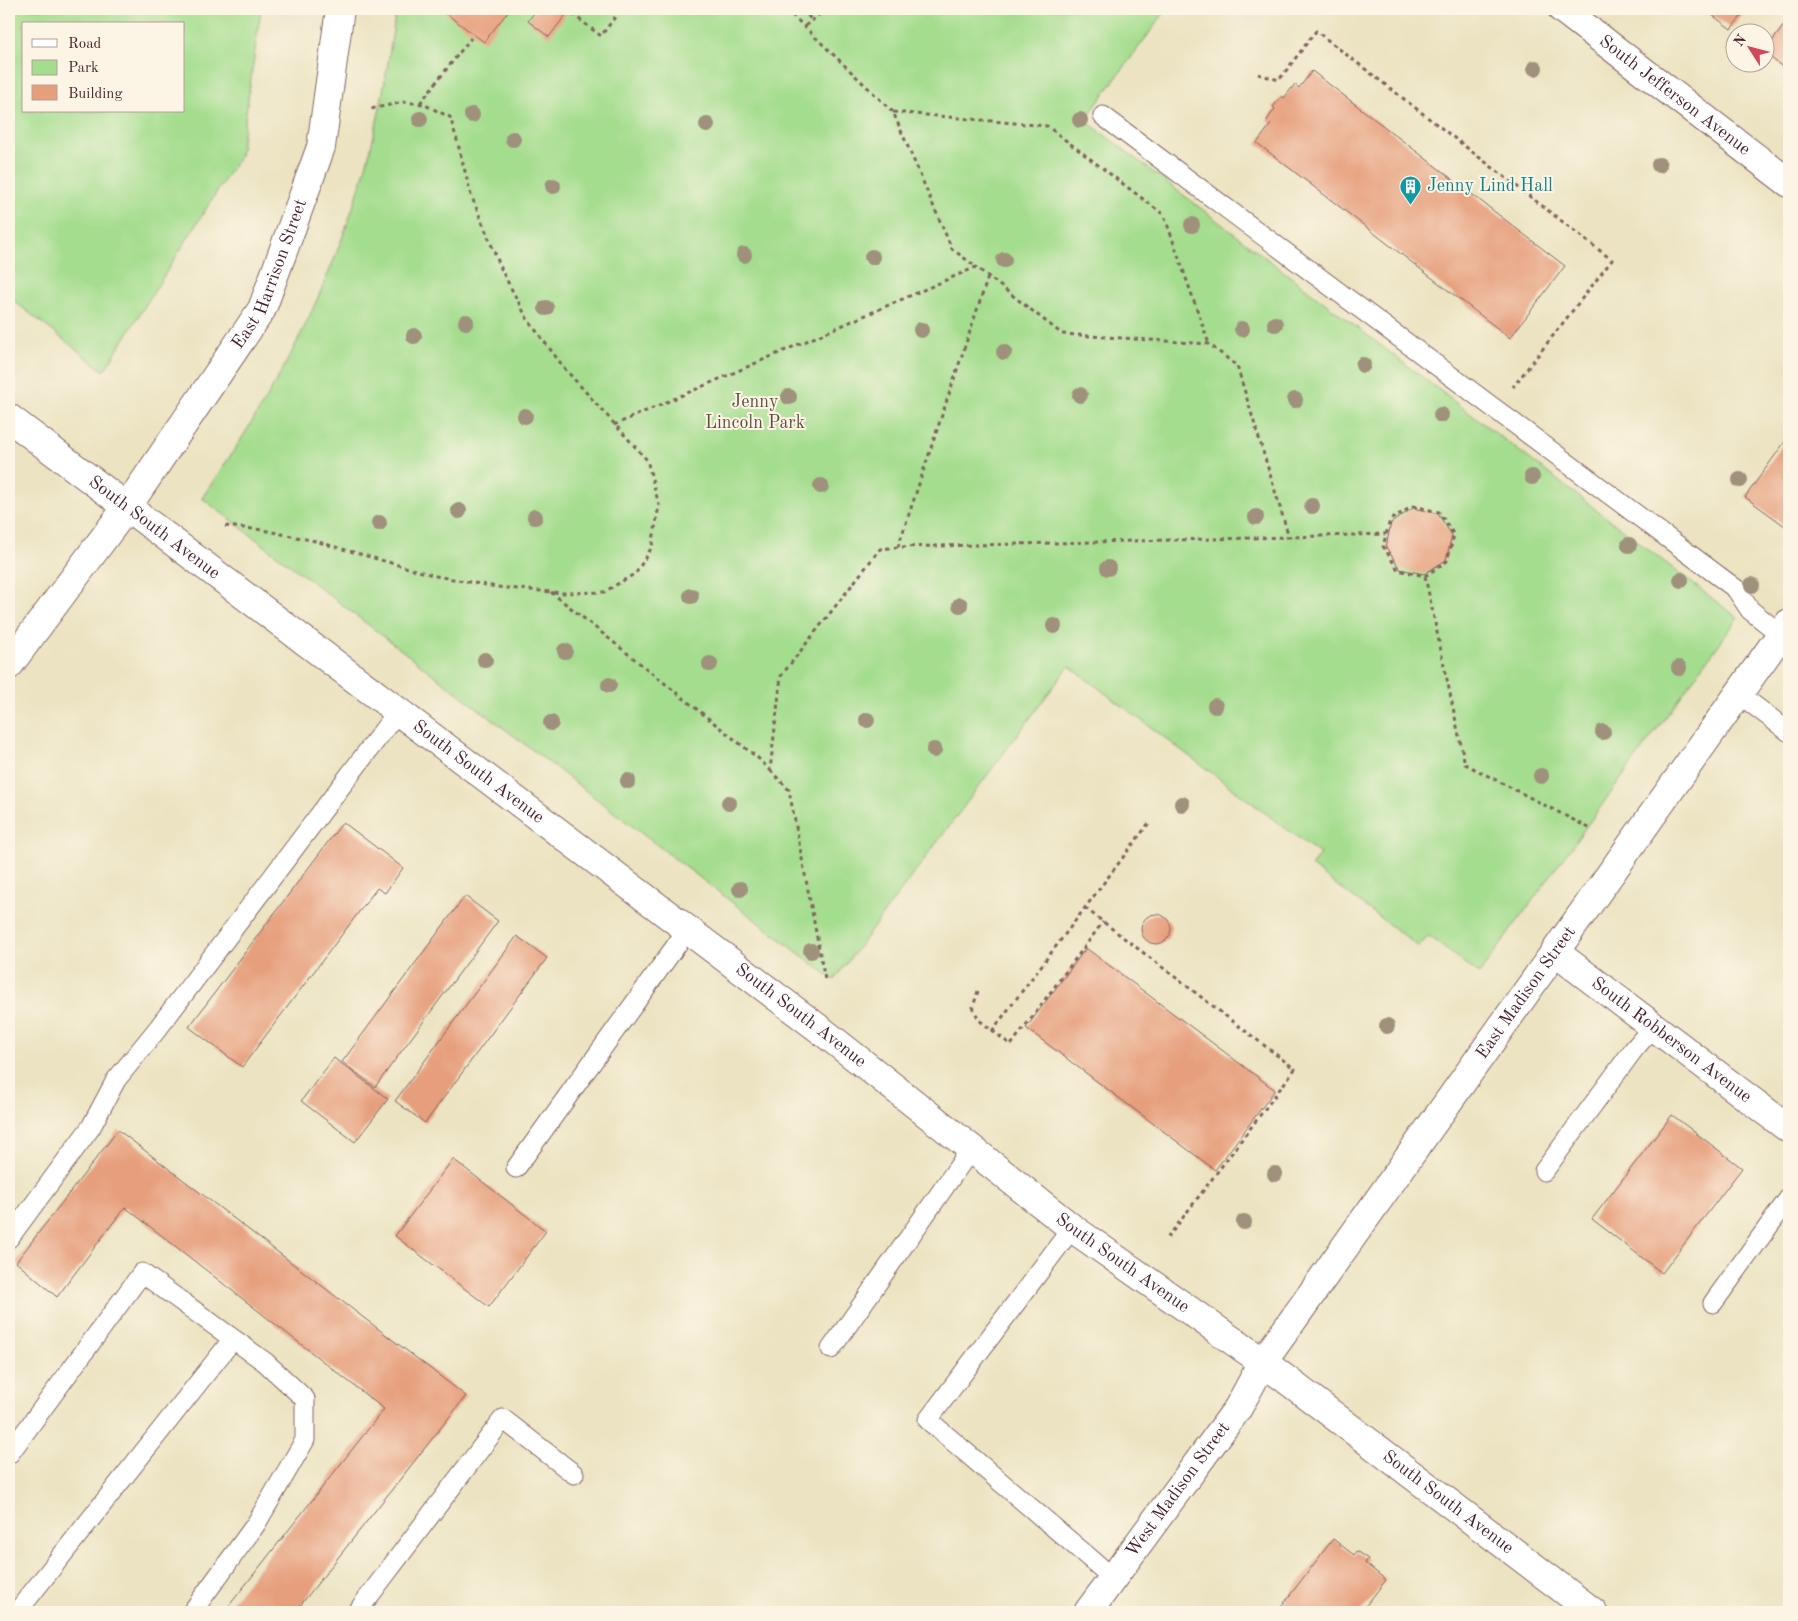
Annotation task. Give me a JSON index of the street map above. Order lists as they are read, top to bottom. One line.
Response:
{"streets":{"street":["South Jefferson Avenue","East Harrison Street","South South Avenue","East Madison Street","South Robberson Avenue","West Madison Street"]},"crossings":[["East Harrison Street","South South Avenue"],["South South Avenue","East Madison Street"],["South South Avenue","West Madison Street"],["East Madison Street","South Robberson Avenue"],["East Madison Street","West Madison Street"]],"parks":["Jenny Lincoln Park"],"places":{"building":["Jenny Lind Hall"]},"legend":["Road","Park","Building"],"north":"top left"}
